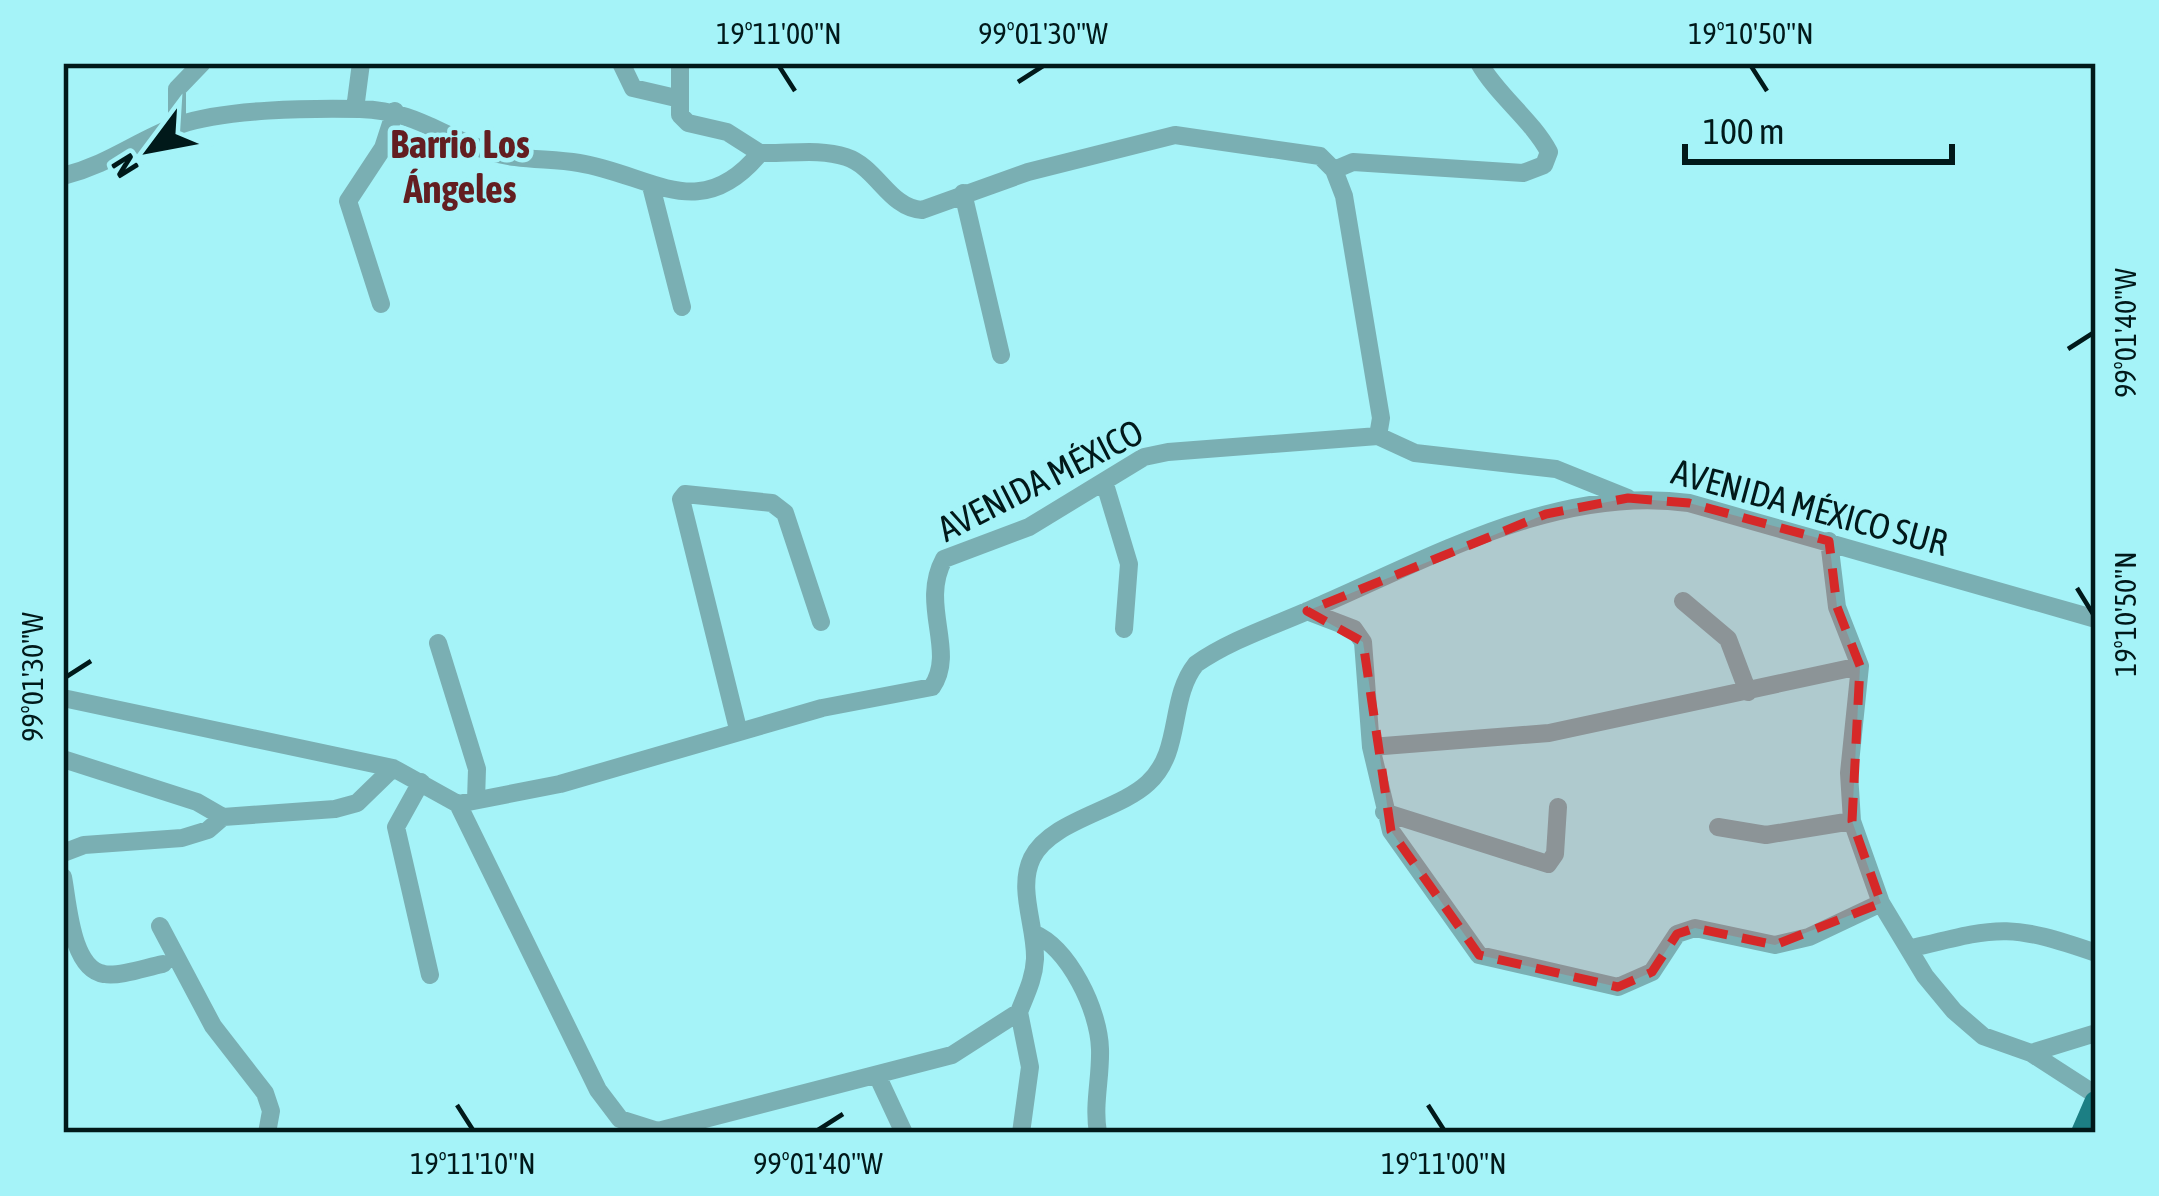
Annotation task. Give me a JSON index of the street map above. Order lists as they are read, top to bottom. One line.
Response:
{"streets":{"street":["AVENIDA MÉXICO","AVENIDA MÉXICO SUR"]},"crossings":[["AVENIDA MÉXICO","AVENIDA MÉXICO SUR"]],"districts":["Barrio Los Ángeles"],"scale_bar":"100 m","north":"bottom left","coordinates":["19°11'00\"N","99°01'30\"W","19°10'50\"N","99°01'40\"W","19°11'10\"N"]}
